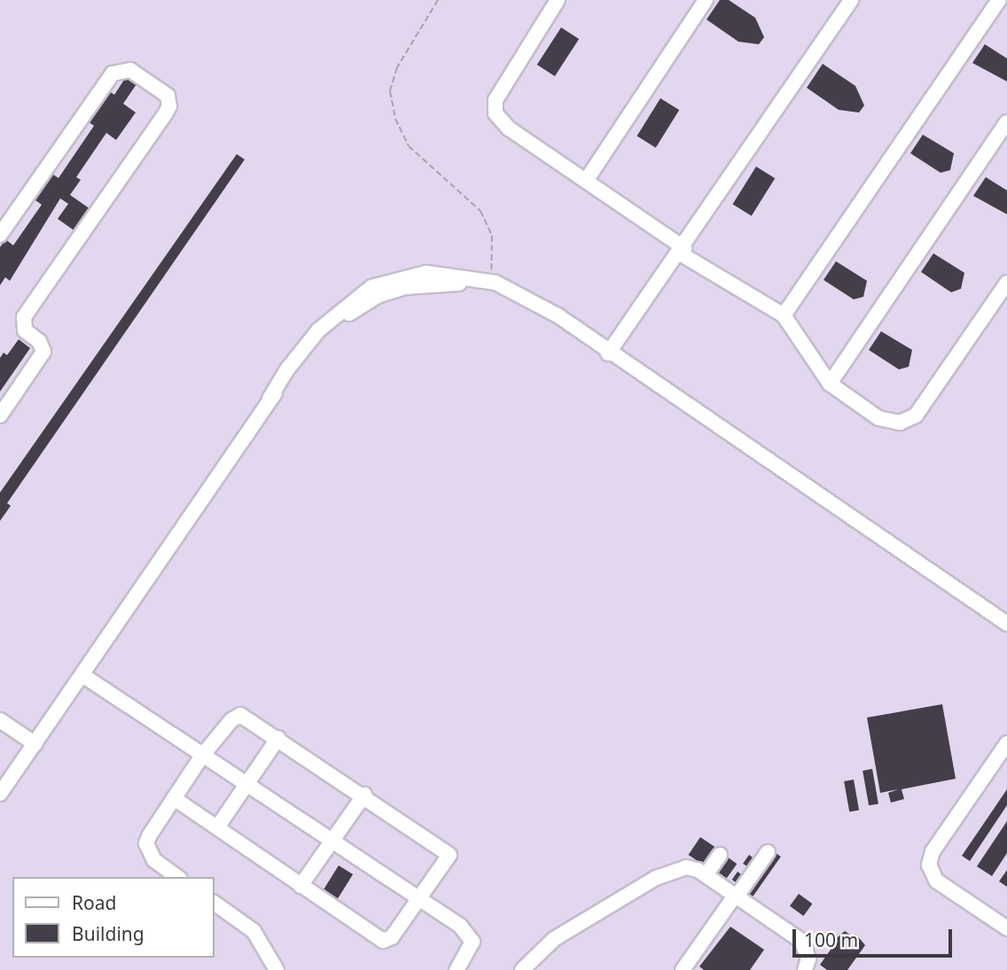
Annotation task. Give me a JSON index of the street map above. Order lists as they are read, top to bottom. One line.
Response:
{"legend":["Road","Building"],"scale_bar":"100 m"}
